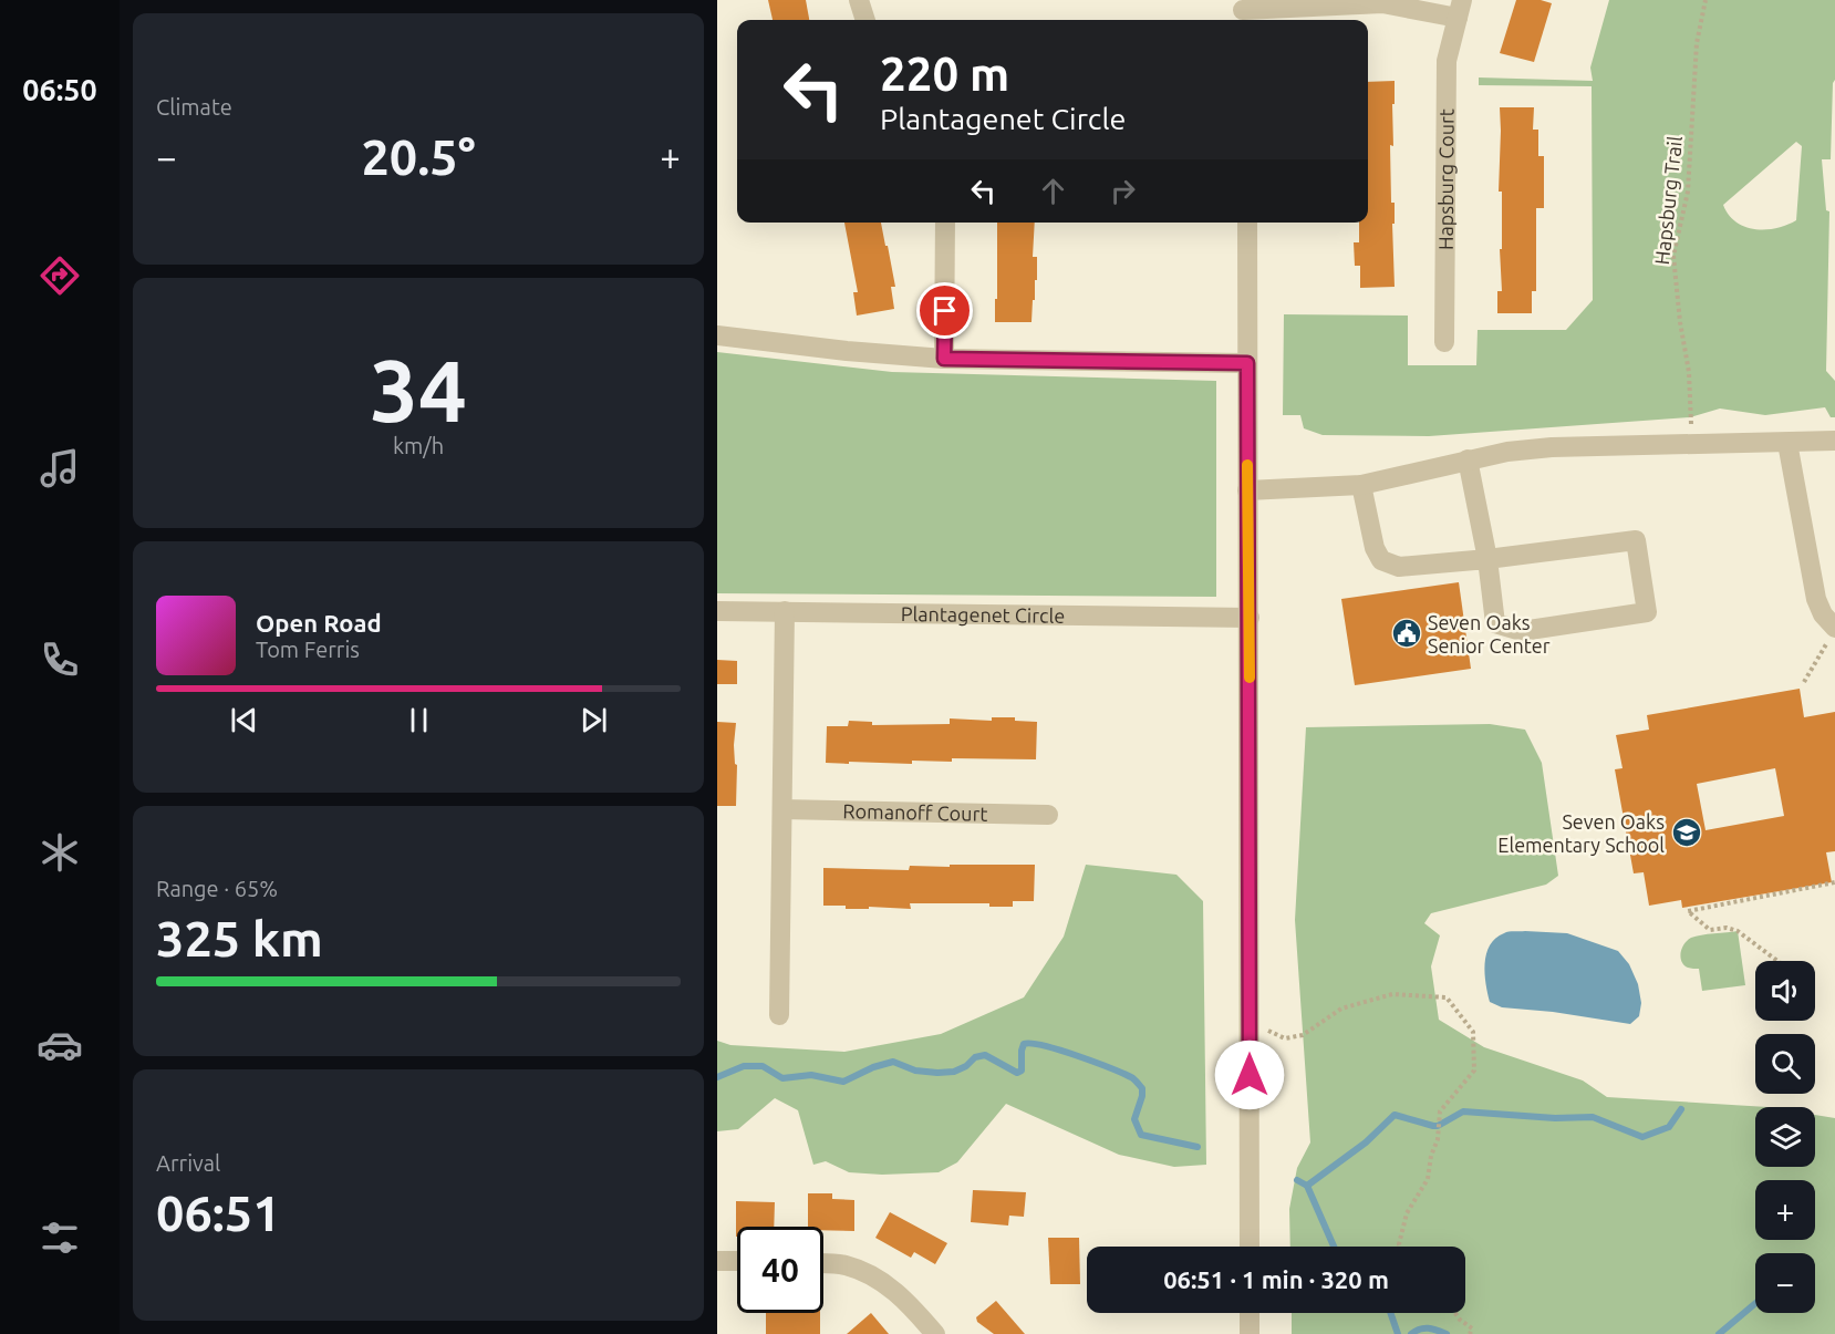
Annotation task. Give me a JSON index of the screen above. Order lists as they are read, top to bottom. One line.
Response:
{"streets":{"street":["Hapsburg Court","Plantagenet Circle","Romanoff Court"],"path":["Hapsburg Trail"]},"places":{"public building":["Seven Oaks Senior Center"],"school or university":["Seven Oaks Elementary School"]},"page":{"tabs":"06:50","tile":["Climate",["34","km/h"],["Range · 65%","325 km"],["Arrival","06:51"]],"turn":["220 m","Plantagenet Circle"],"heat":["−","20.5°","+"],"song":["Open Road","Tom Ferris"],"map_buttons":["+","−"],"limit":"40","trip":"06:51 · 1 min · 320 m"}}
